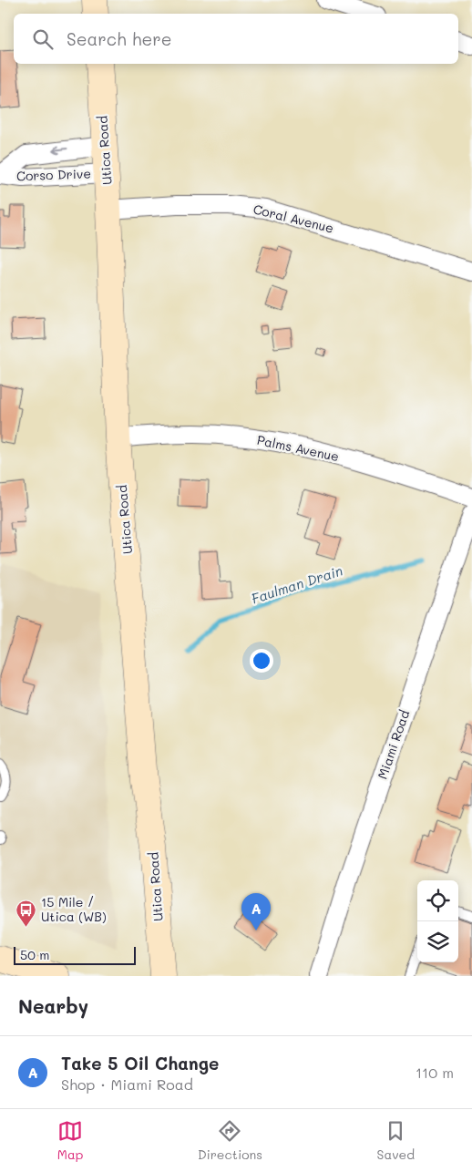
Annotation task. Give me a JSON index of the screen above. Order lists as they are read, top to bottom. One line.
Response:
{"streets":{"main road":["Utica Road"],"street":["Corso Drive","Coral Avenue","Palms Avenue","Miami Road"]},"crossings":[["Utica Road","Corso Drive"],["Utica Road","Coral Avenue"],["Utica Road","Palms Avenue"]],"water":["Faulman Drain"],"places":{"bus stop":["15 Mile / Utica (WB)"]},"scale_bar":"50 m","page":{"search":"Search here","pins":"A","scale":"50 m","heading":"Nearby","list":[{"mark":"A","name":"Take 5 Oil Change","note":"Shop · Miami Road","value":"110 m"}],"nav":["Map","Directions","Saved"]}}
